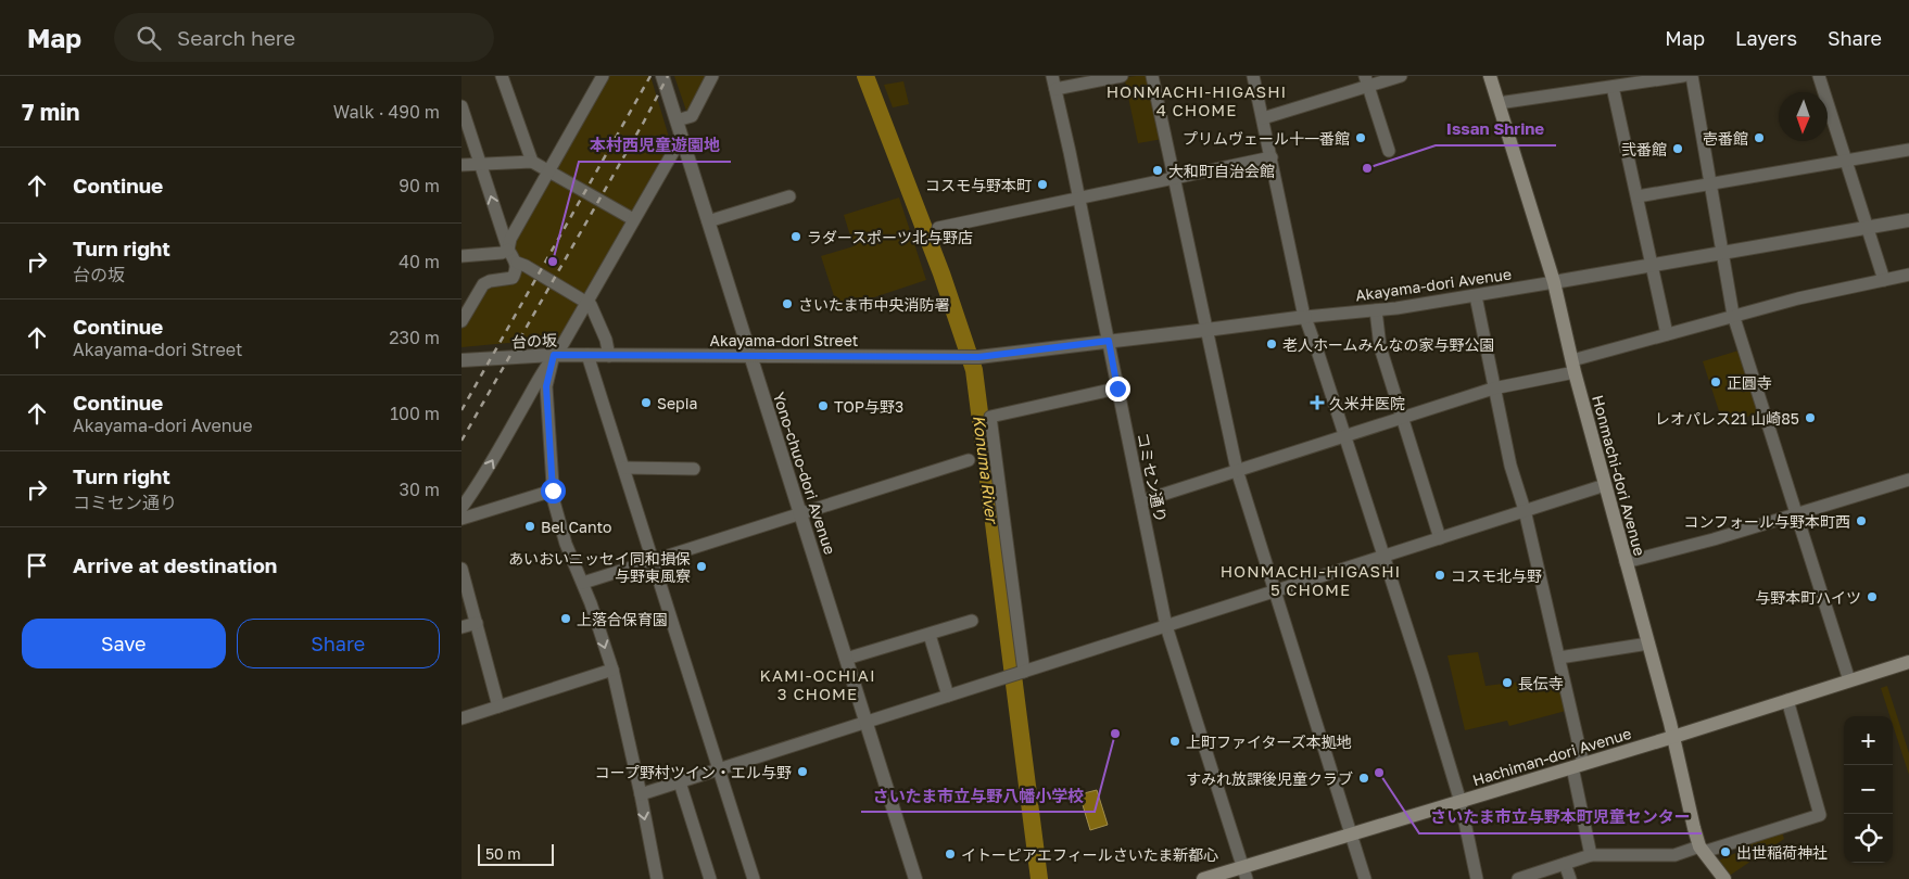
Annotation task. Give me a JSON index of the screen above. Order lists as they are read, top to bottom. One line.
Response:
{"streets":{"main road":["Honmachi-dori Avenue","Hachiman-dori Avenue"],"street":["Akayama-dori Avenue","Akayama-dori Street","台の坂","Yono-chuo-dori Avenue","コミセン通り"]},"crossings":[["Akayama-dori Avenue","Akayama-dori Street"],["Akayama-dori Avenue","Honmachi-dori Avenue"],["Akayama-dori Avenue","コミセン通り"],["Akayama-dori Street","台の坂"],["Akayama-dori Street","Yono-chuo-dori Avenue"],["Honmachi-dori Avenue","Hachiman-dori Avenue"],["コミセン通り","Hachiman-dori Avenue"]],"districts":["HONMACHI-HIGASHI 4 CHOME","HONMACHI-HIGASHI 5 CHOME","KAMI-OCHIAI 3 CHOME"],"water":["Konuma River"],"places":{"other":["プリムヴェール十一番館","壱番館","弐番館","Issan Shrine","大和町自治会館","コスモ与野本町","ラダースポーツ北与野店","本村西児童遊園地","さいたま市中央消防署","老人ホームみんなの家与野公園","正圓寺","Sepia","TOP与野3","レオパレス21 山崎85","コンフォール与野本町西","Bel Canto","あいおいニッセイ同和損保 与野東風寮","コスモ北与野","与野本町ハイツ","上落合保育園","長伝寺","さいたま市立与野八幡小学校","上町ファイターズ本拠地","コープ野村ツイン・エル与野","さいたま市立与野本町児童センター","すみれ放課後児童クラブ","出世稲荷神社","イトーピアエフィールさいたま新都心"],"health":["久米井医院"]},"scale_bar":"50 m","north":"bottom","page":{"header":"Map","search":"Search here","nav":["Map","Layers","Share"],"heading":["7 min","Walk · 490 m"],"list":[["Continue","90 m"],["Turn right","台の坂","40 m"],["Continue","Akayama-dori Street","230 m"],["Continue","Akayama-dori Avenue","100 m"],["Turn right","コミセン通り","30 m"],"Arrive at destination"],"buttons":["Save","Share"],"map_buttons":["+","−"],"scale":"50 m"}}
